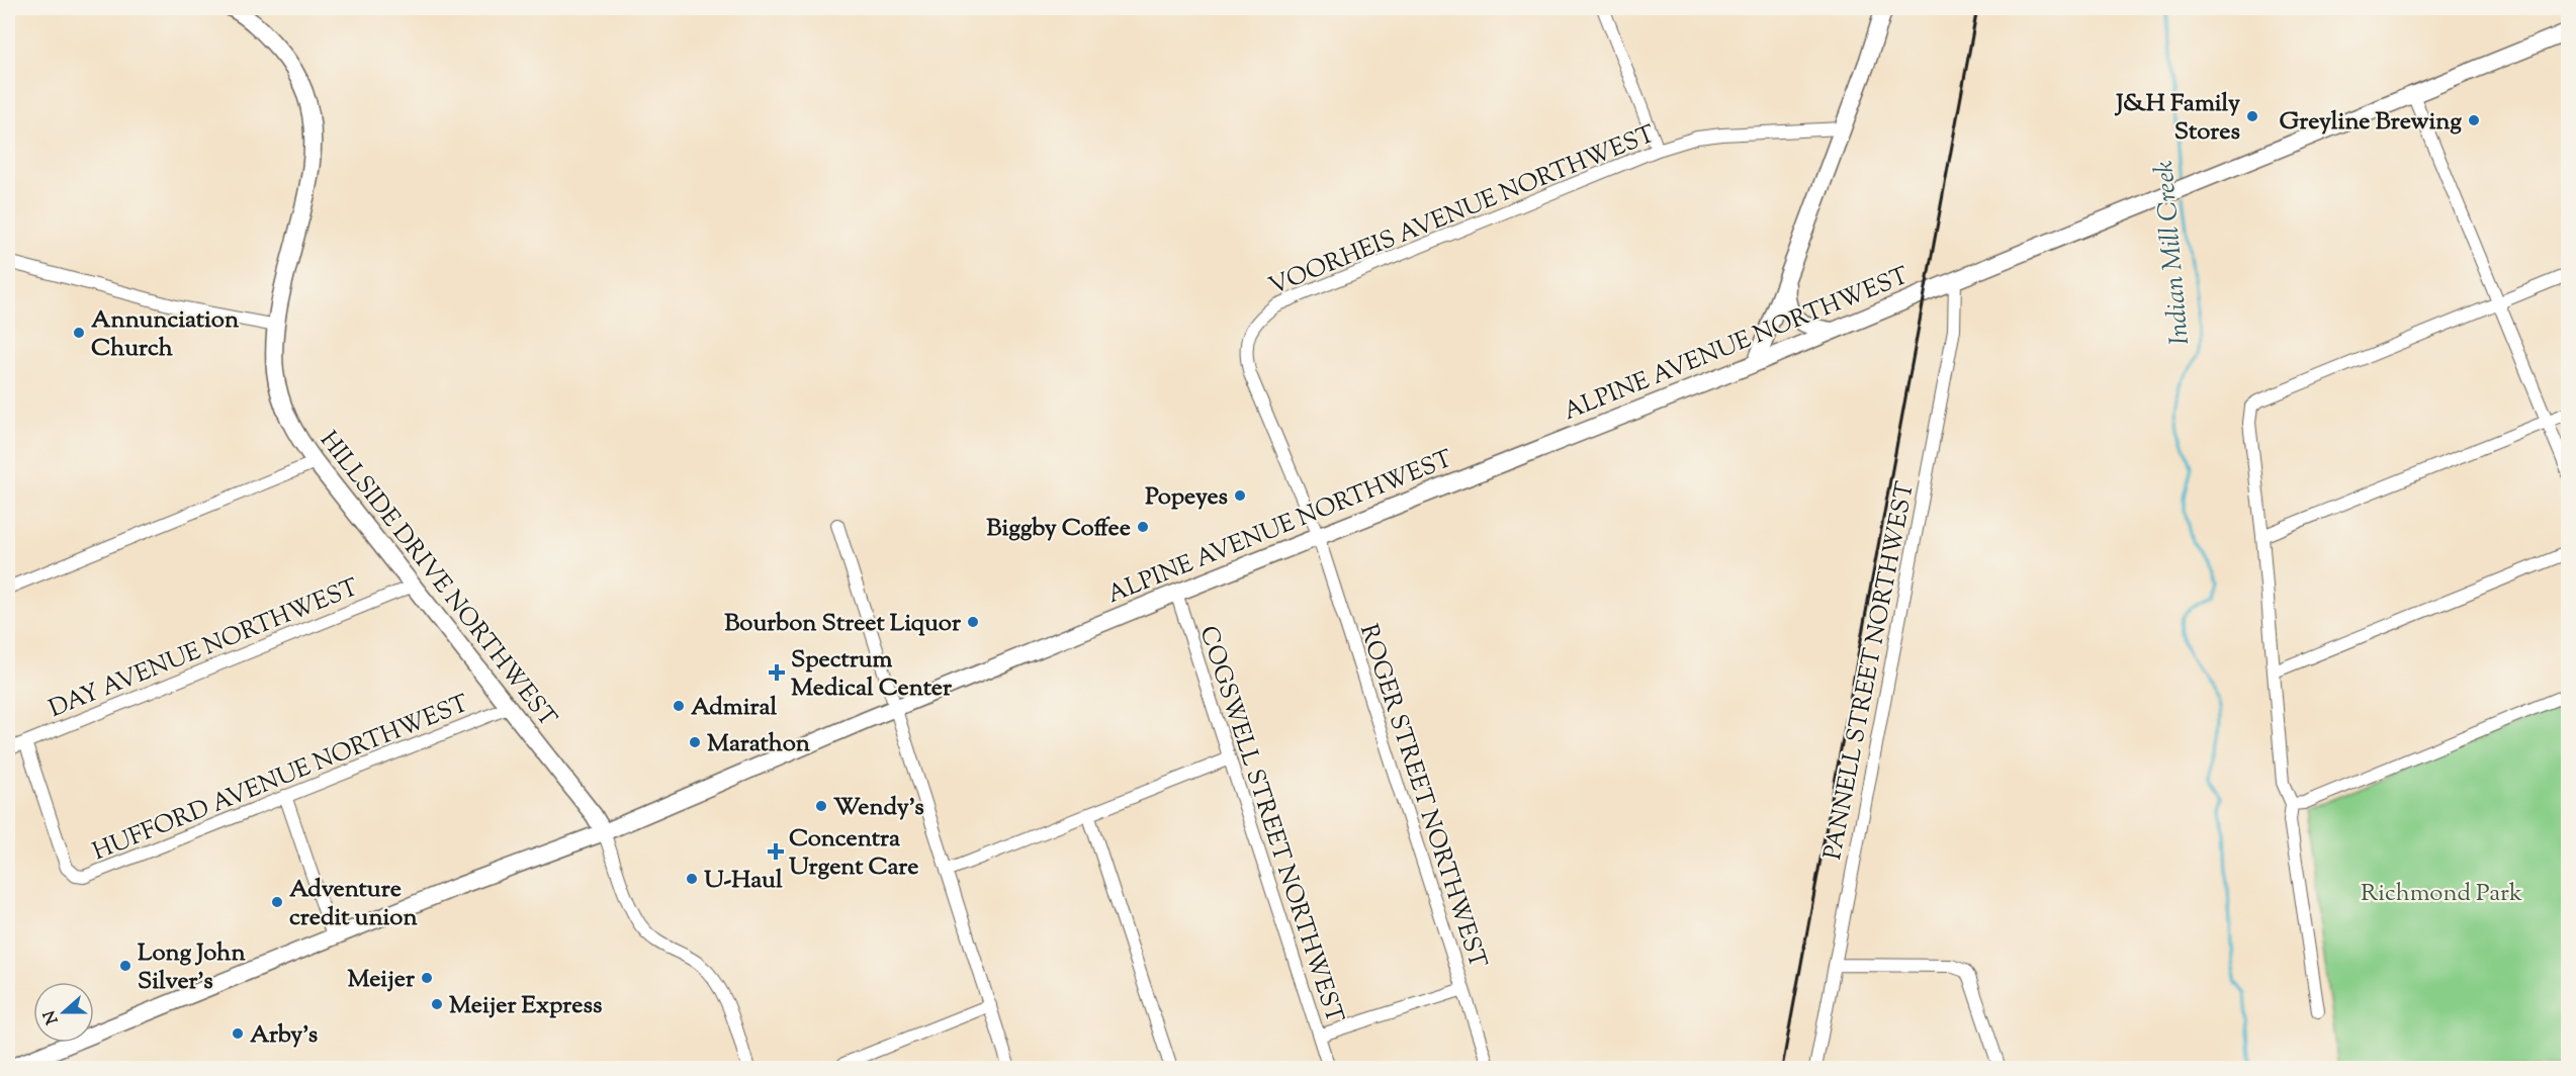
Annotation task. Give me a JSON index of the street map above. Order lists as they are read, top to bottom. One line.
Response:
{"streets":{"main road":["ALPINE AVENUE NORTHWEST","HILLSIDE DRIVE NORTHWEST"],"street":["VOORHEIS AVENUE NORTHWEST","DAY AVENUE NORTHWEST","PANNELL STREET NORTHWEST","HUFFORD AVENUE NORTHWEST","ROGER STREET NORTHWEST","COGSWELL STREET NORTHWEST"]},"crossings":[["VOORHEIS AVENUE NORTHWEST","ALPINE AVENUE NORTHWEST"],["VOORHEIS AVENUE NORTHWEST","ROGER STREET NORTHWEST"],["ALPINE AVENUE NORTHWEST","HILLSIDE DRIVE NORTHWEST"],["ALPINE AVENUE NORTHWEST","PANNELL STREET NORTHWEST"],["ALPINE AVENUE NORTHWEST","ROGER STREET NORTHWEST"],["ALPINE AVENUE NORTHWEST","COGSWELL STREET NORTHWEST"],["HILLSIDE DRIVE NORTHWEST","DAY AVENUE NORTHWEST"],["HILLSIDE DRIVE NORTHWEST","HUFFORD AVENUE NORTHWEST"],["DAY AVENUE NORTHWEST","HUFFORD AVENUE NORTHWEST"]],"water":["Indian Mill Creek"],"parks":["Richmond Park"],"places":{"other":["J&H Family Stores","Greyline Brewing","Annunciation Church","Popeyes","Biggby Coffee","Bourbon Street Liquor","Admiral","Marathon","Wendy's","U-Haul","Adventure credit union","Long John Silver's","Meijer","Meijer Express","Arby's"],"health":["Spectrum Medical Center","Concentra Urgent Care"]},"north":"left"}
